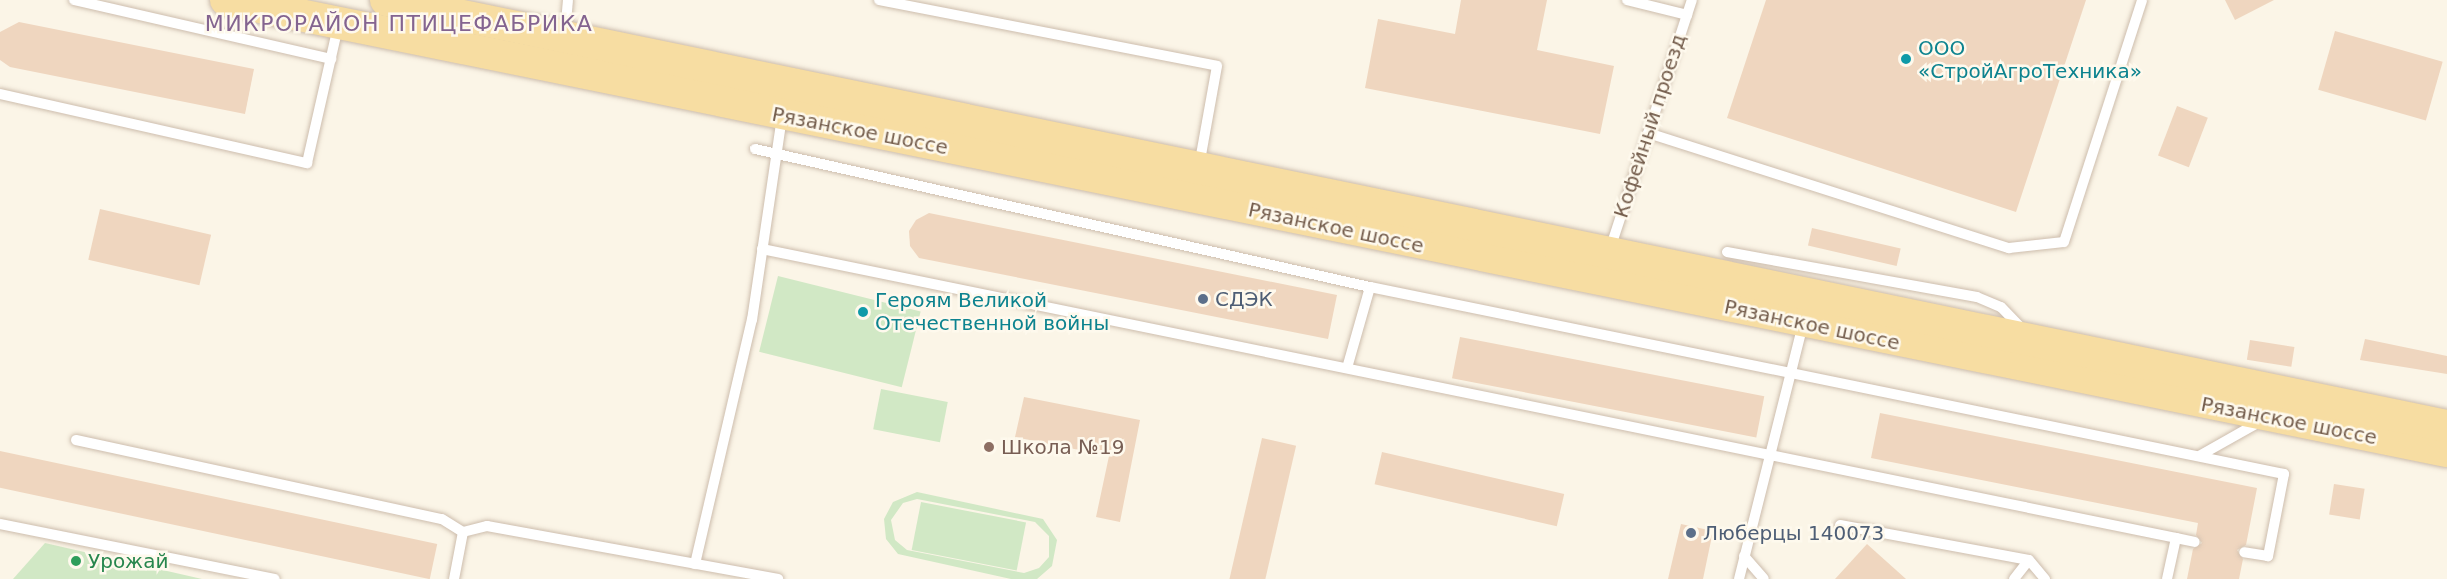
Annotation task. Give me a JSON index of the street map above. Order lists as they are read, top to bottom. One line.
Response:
{"streets":{"main road":["Рязанское шоссе"],"lane":["Кофейный проезд"]},"crossings":[["Кофейный проезд","Рязанское шоссе"]],"districts":["МИКРОРАЙОН ПТИЦЕФАБРИКА"],"places":["ООО «СтройАгроТехника»","СДЭК","Героям Великой Отечественной войны","Школа №19","Люберцы 140073","Урожай"]}
